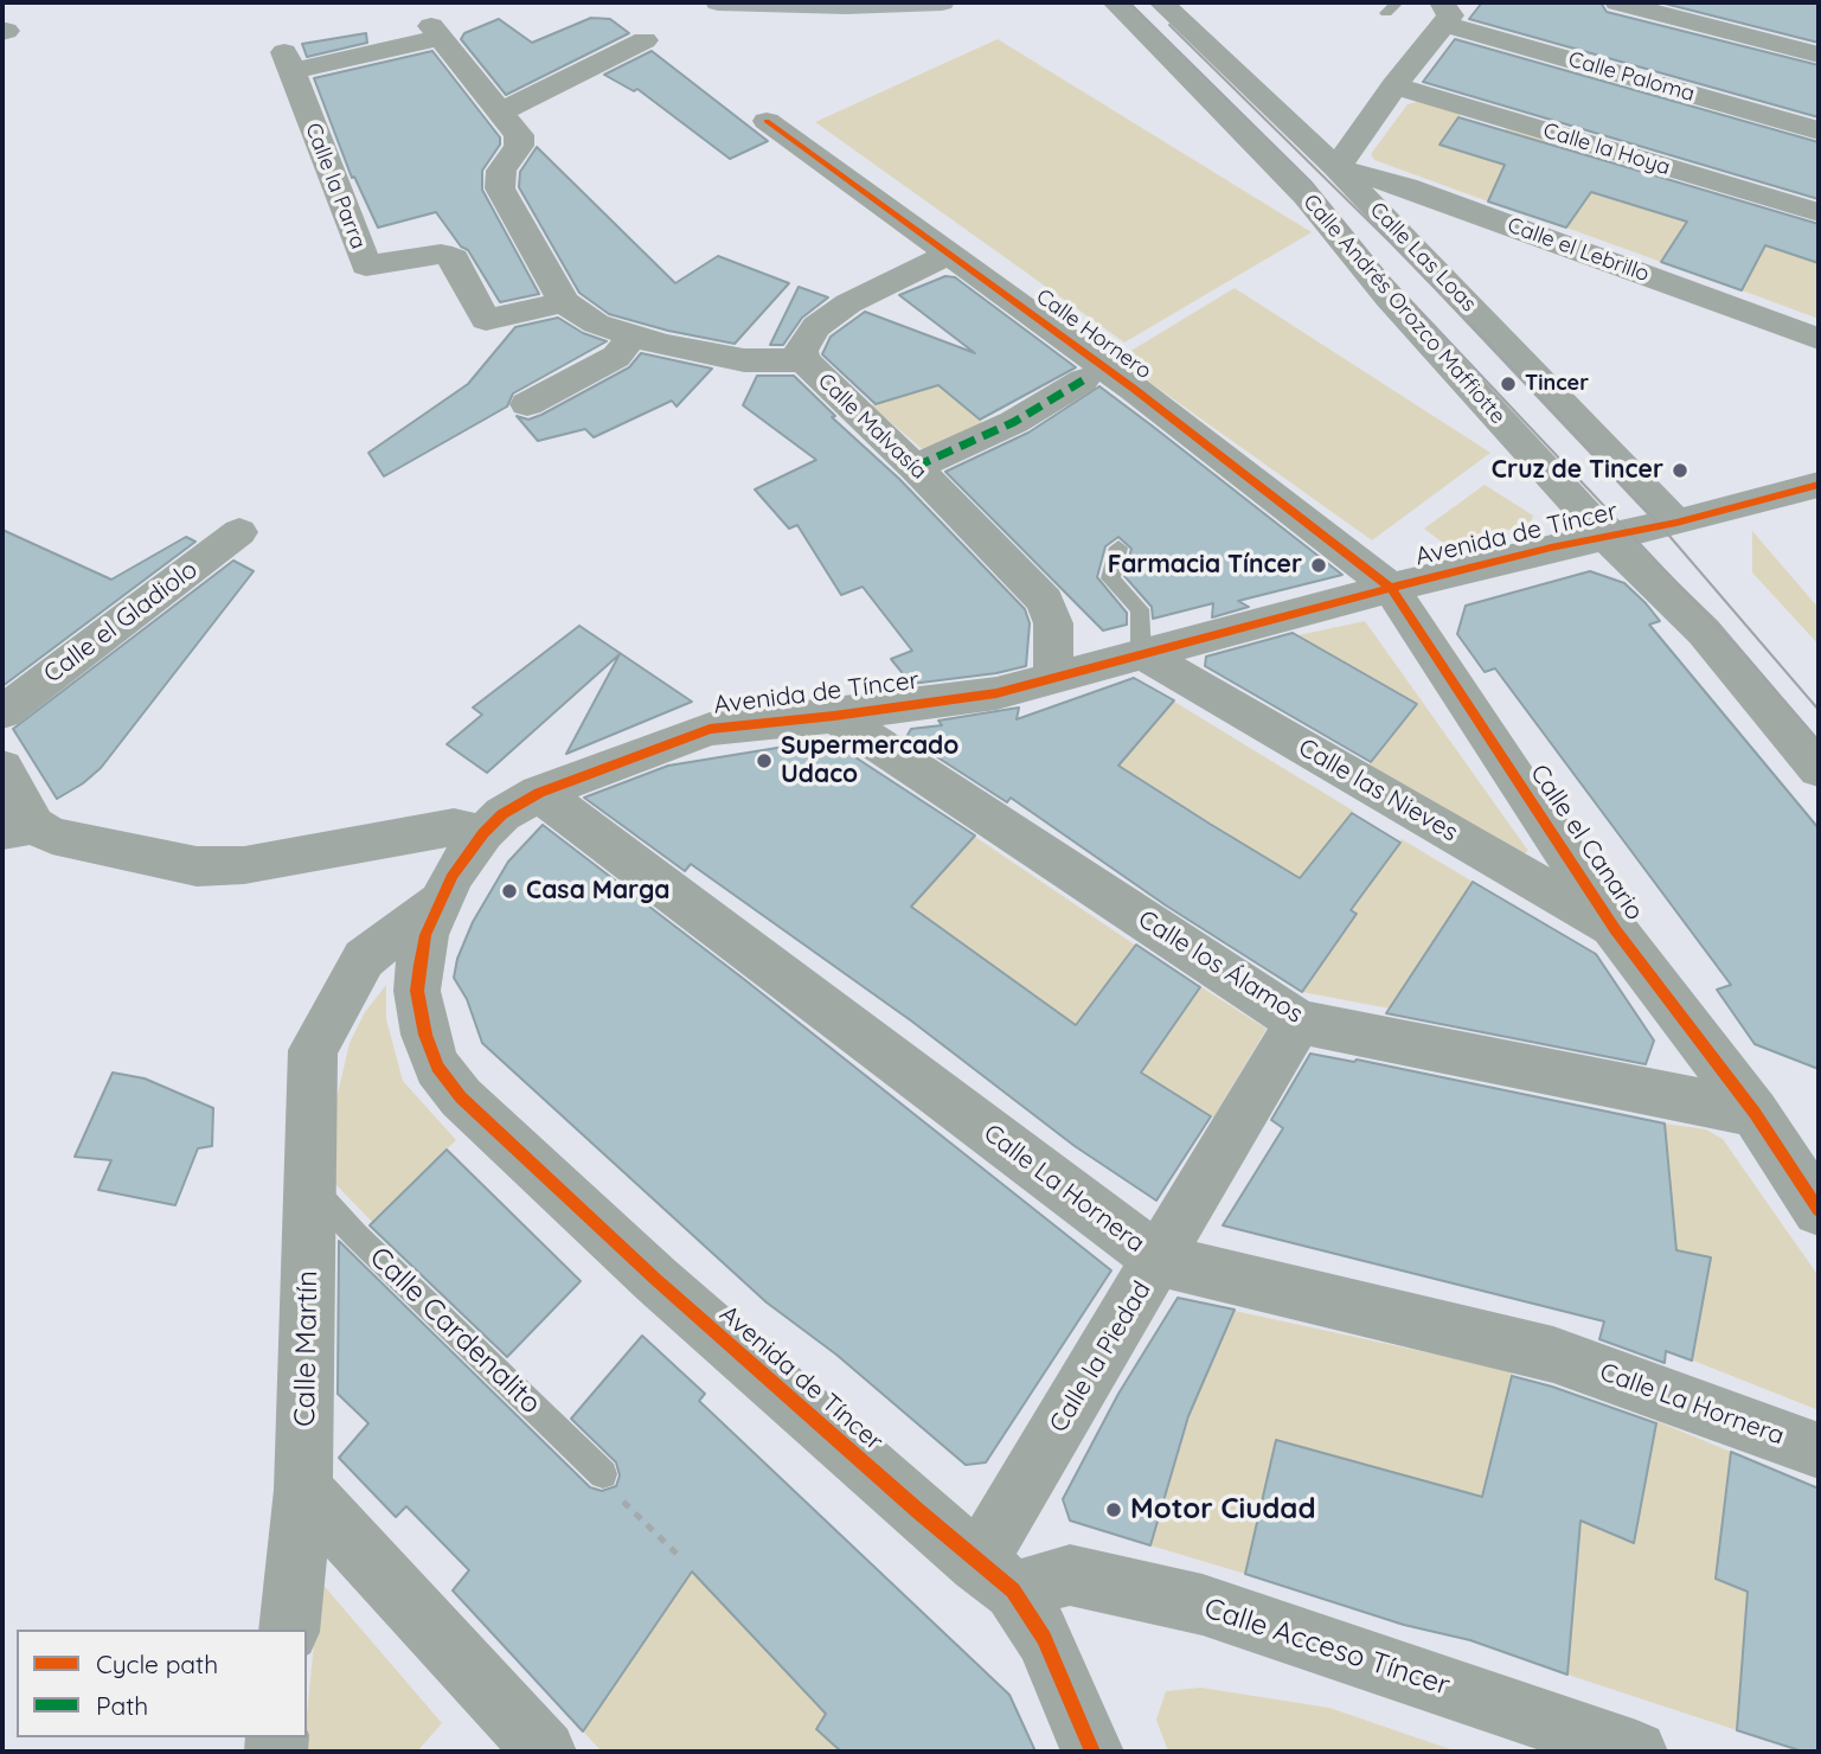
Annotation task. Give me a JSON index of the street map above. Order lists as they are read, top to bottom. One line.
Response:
{"streets":{"street":["Calle Paloma","Calle la Hoya","Calle la Parra","Calle el Lebrillo","Calle Las Loas","Calle Andrés Orozco Maffiotte","Calle Hornero","Calle Malvasía","Avenida de Tíncer","Calle el Gladiolo","Calle las Nieves","Calle el Canario","Calle los Álamos","Calle La Hornera","Calle Martín","Calle la Piedad","Calle Acceso Tíncer"],"lane":["Calle Cardenalito"]},"crossings":[["Calle la Parra","Calle Malvasía"],["Calle el Lebrillo","Calle Las Loas"],["Calle Las Loas","Avenida de Tíncer"],["Calle Andrés Orozco Maffiotte","Avenida de Tíncer"],["Calle Hornero","Avenida de Tíncer"],["Calle Hornero","Calle el Canario"],["Calle Malvasía","Avenida de Tíncer"],["Avenida de Tíncer","Calle las Nieves"],["Avenida de Tíncer","Calle el Canario"],["Avenida de Tíncer","Calle los Álamos"],["Avenida de Tíncer","Calle La Hornera"],["Avenida de Tíncer","Calle Martín"],["Avenida de Tíncer","Calle la Piedad"],["Avenida de Tíncer","Calle Acceso Tíncer"],["Calle las Nieves","Calle el Canario"],["Calle el Canario","Calle los Álamos"],["Calle los Álamos","Calle la Piedad"],["Calle La Hornera","Calle la Piedad"],["Calle Cardenalito","Calle Martín"],["Calle la Piedad","Calle Acceso Tíncer"]],"places":["Tincer","Cruz de Tincer","Farmacia Tíncer","Supermercado Udaco","Casa Marga","Motor Ciudad"],"legend":["Cycle path","Path"]}
